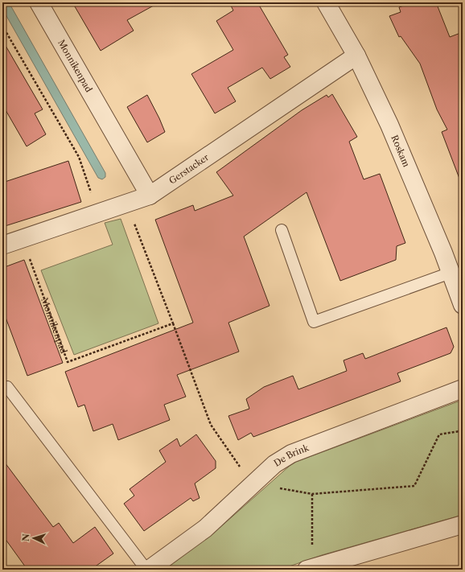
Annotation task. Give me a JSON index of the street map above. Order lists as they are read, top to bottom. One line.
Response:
{"streets":{"street":["Monnikenpad","Roskam","Gerstacker","De Brink"]},"crossings":[["Monnikenpad","Gerstacker"],["Roskam","Gerstacker"]],"north":"left"}
